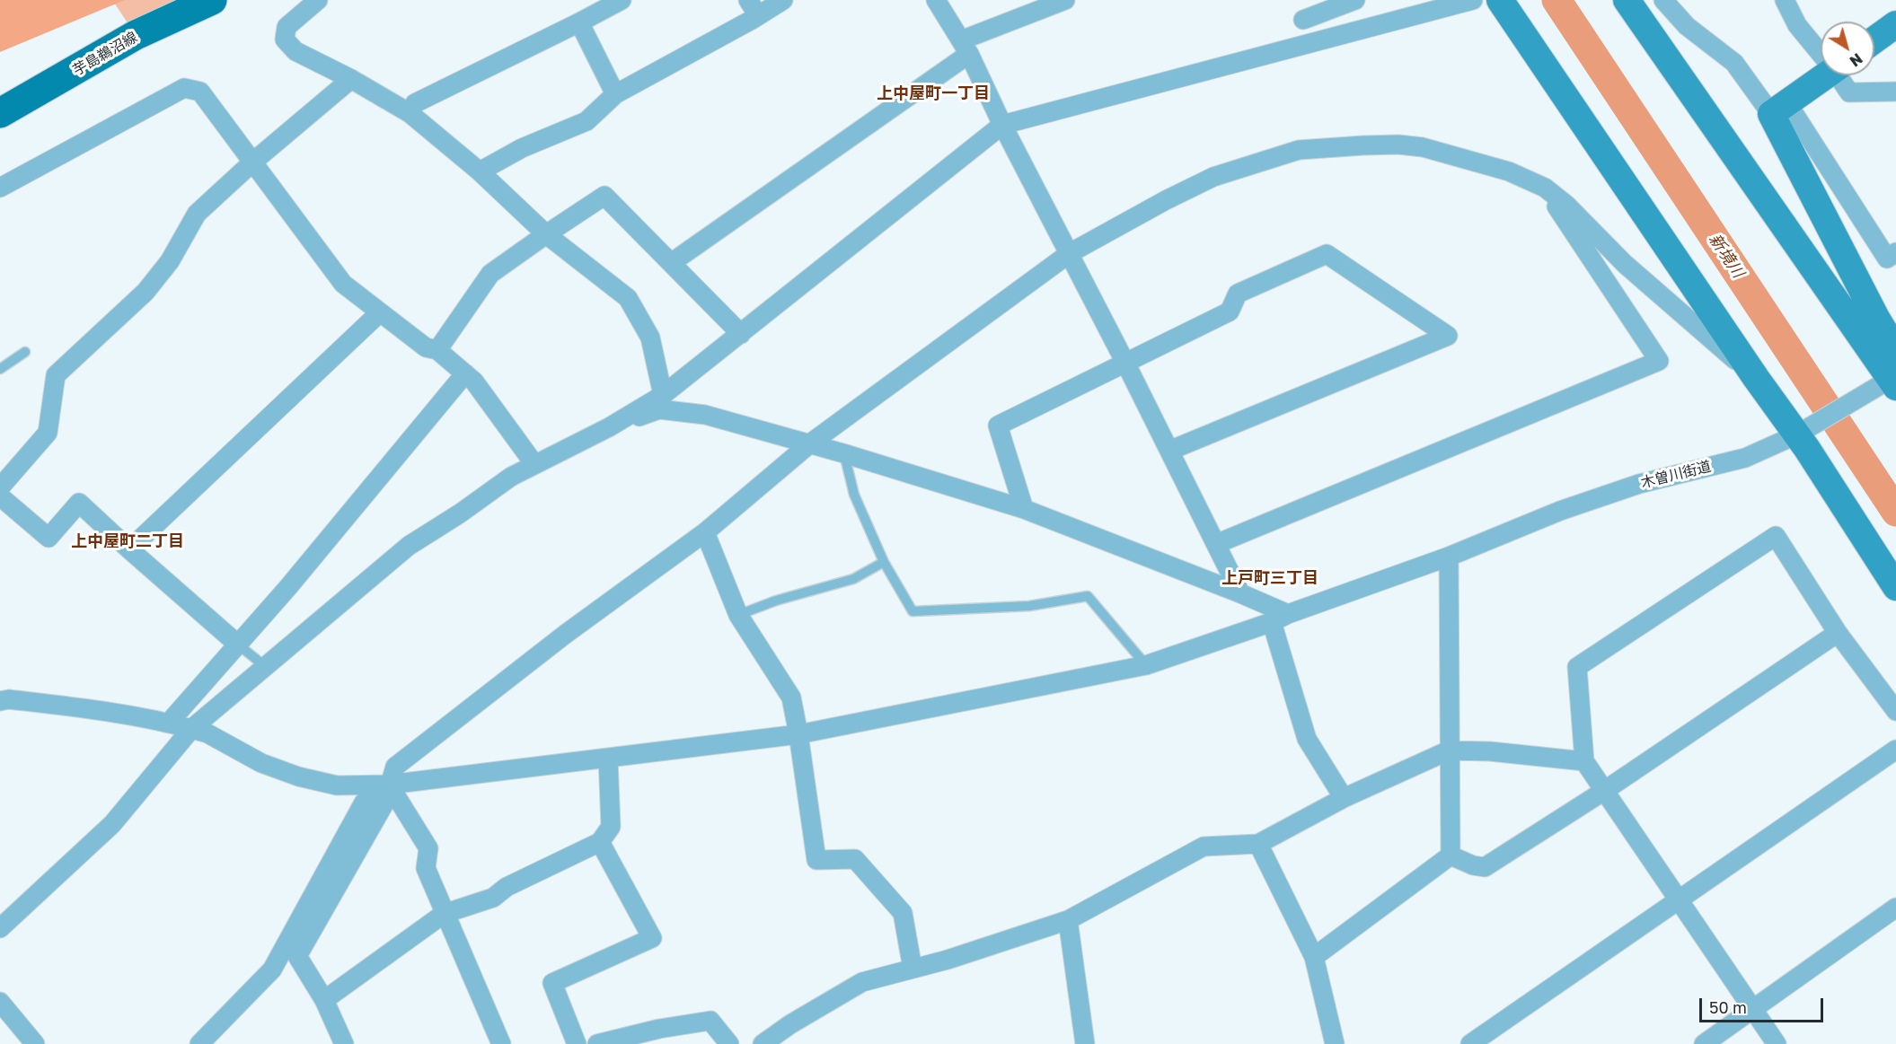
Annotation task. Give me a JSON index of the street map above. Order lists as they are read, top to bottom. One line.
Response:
{"streets":{"main road":["芋島鵜沼線"],"street":["木曽川街道"]},"districts":["上中屋町一丁目","上中屋町二丁目","上戸町三丁目"],"water":["新境川"],"scale_bar":"50 m","north":"bottom right"}
